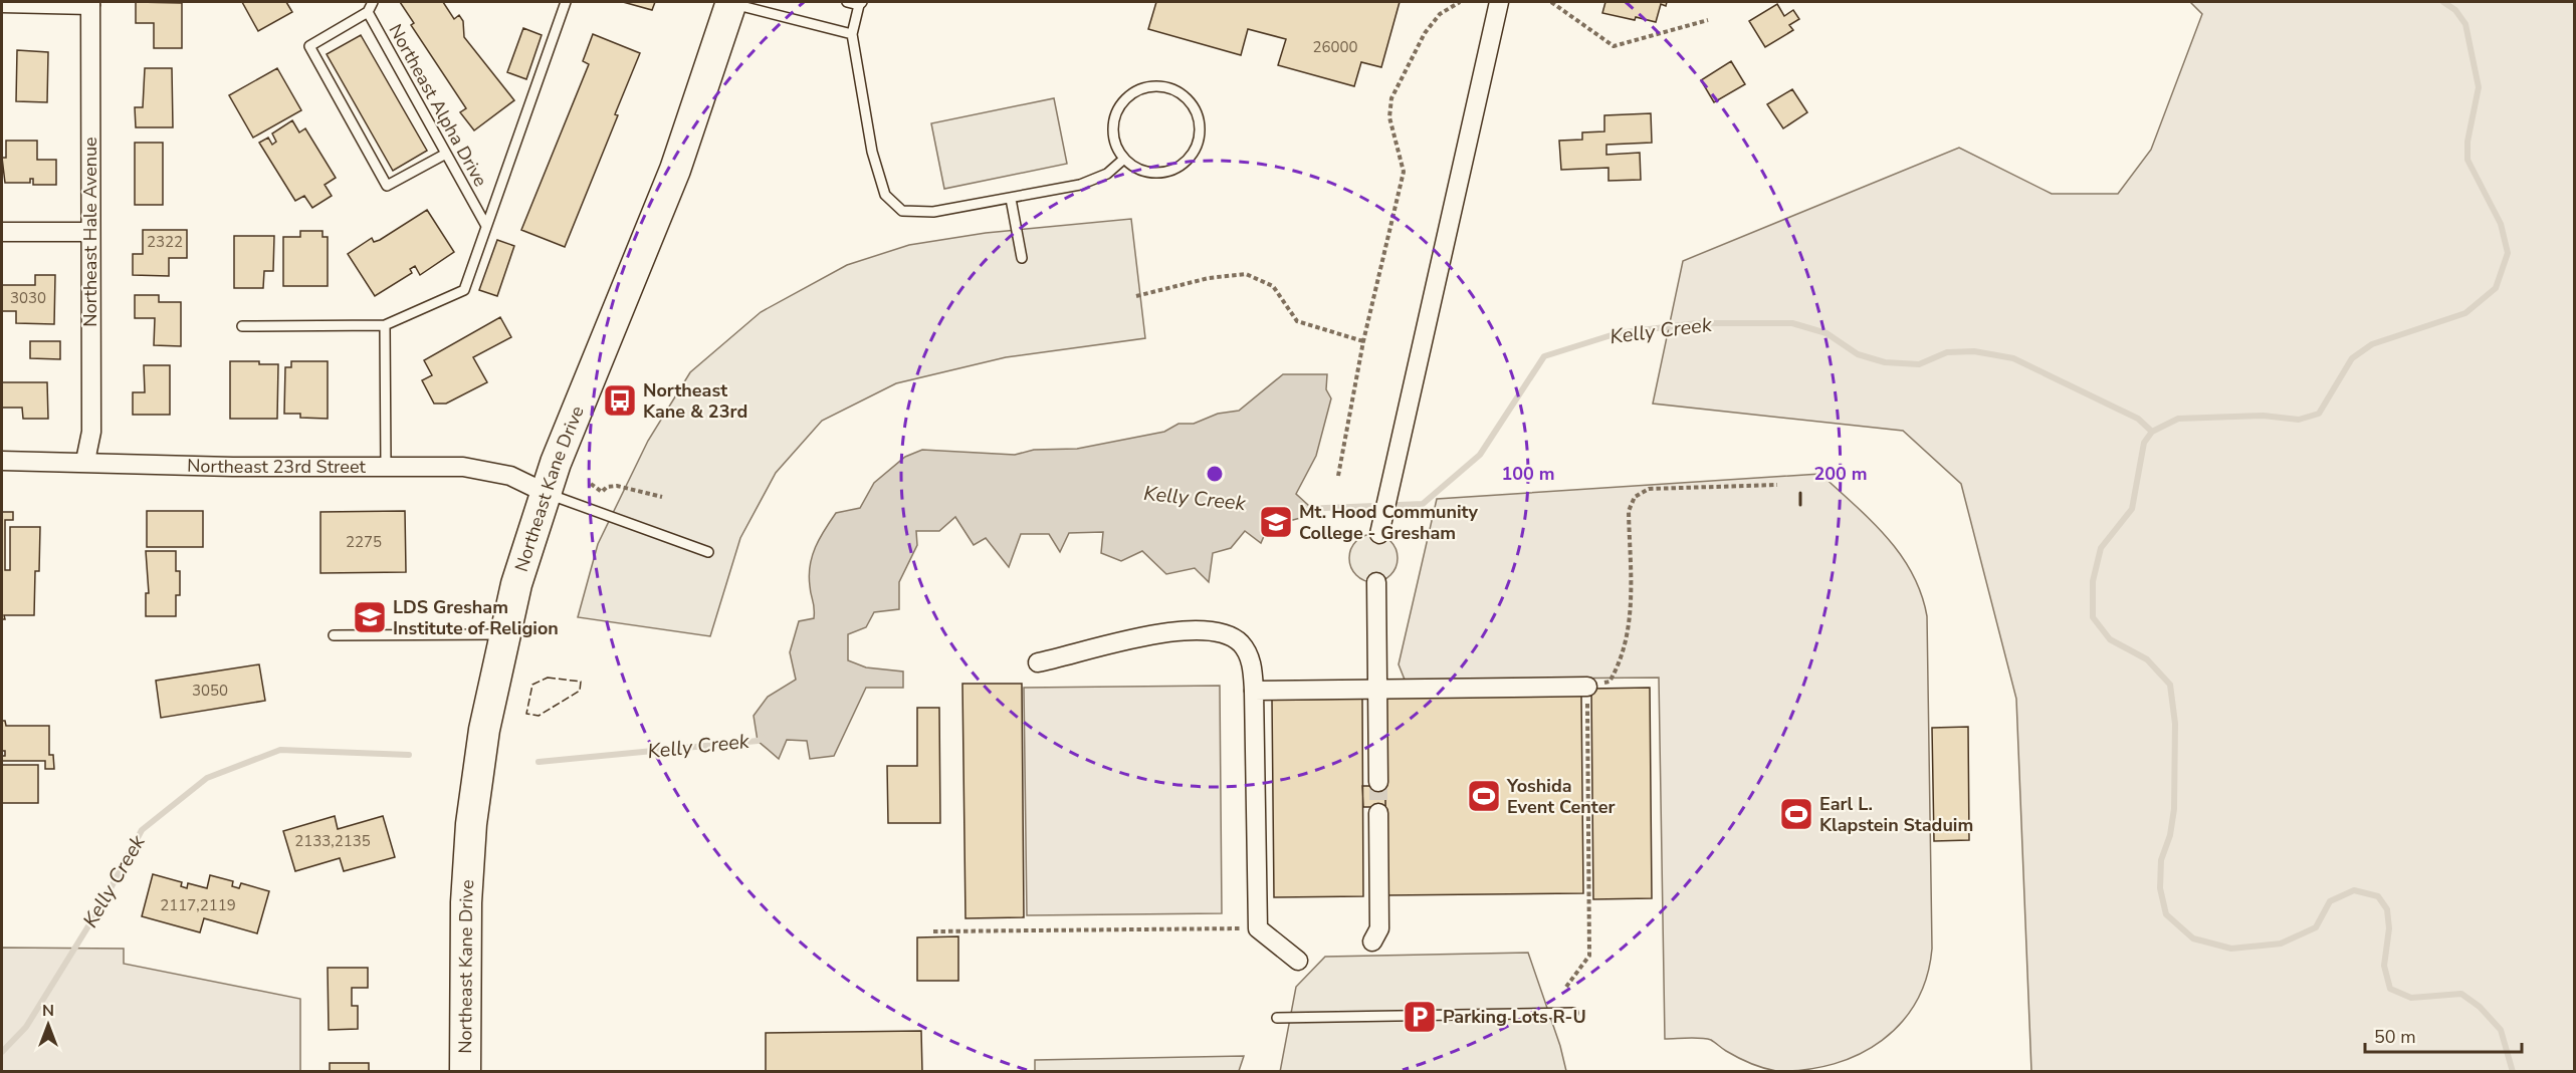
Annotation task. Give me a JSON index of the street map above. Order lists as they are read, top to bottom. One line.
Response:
{"streets":{"main road":["Northeast Kane Drive"],"street":["Northeast Hale Avenue","Northeast 23rd Street"],"lane":["Northeast Alpha Drive"]},"crossings":[["Northeast Hale Avenue","Northeast 23rd Street"],["Northeast 23rd Street","Northeast Kane Drive"]],"water":["Kelly Creek"],"places":{"bus stop":["Northeast Kane & 23rd"],"school or university":["Mt. Hood Community College - Gresham","LDS Gresham Institute of Religion"],"sports":["Yoshida Event Center","Earl L. Klapstein Staduim"],"parking":["Parking Lots R-U"]},"house_numbers":["26000","2322","3030","2275","3050","2133,2135","2117,2119"],"scale_bar":"50 m","north":"top","rings":["100 m","200 m"]}
